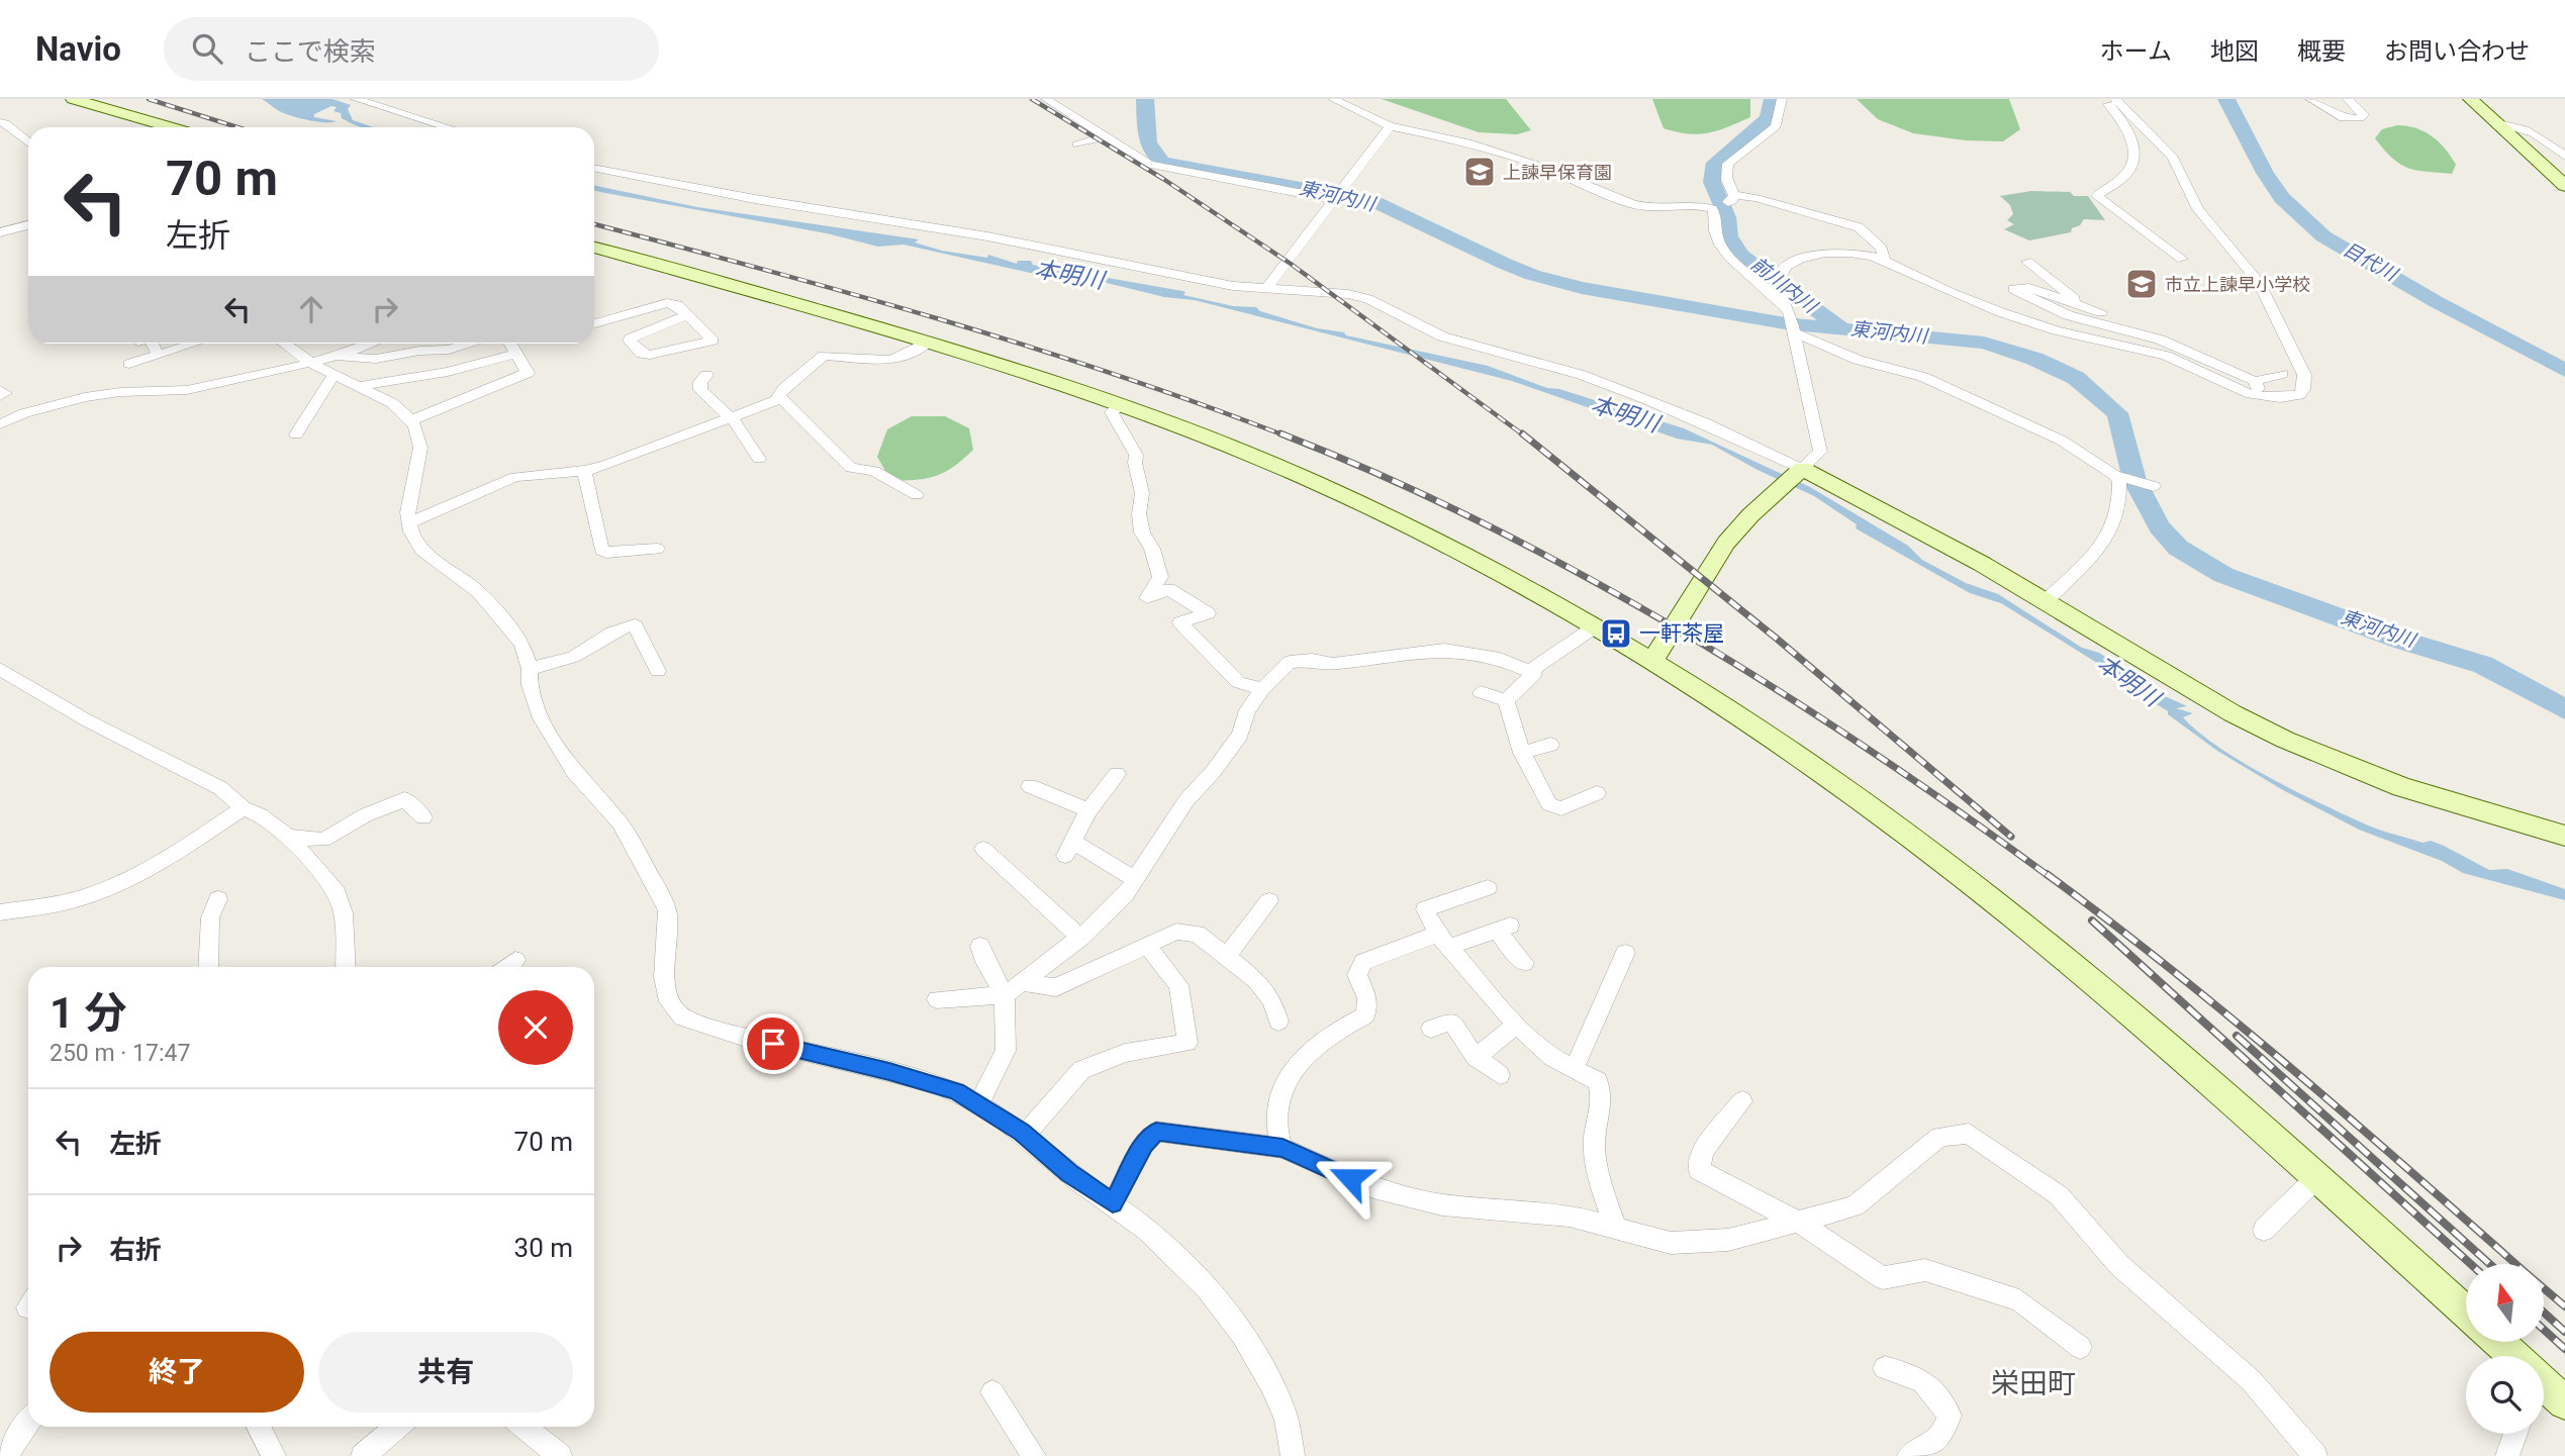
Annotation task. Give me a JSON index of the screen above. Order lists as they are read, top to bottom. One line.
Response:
{"districts":["栄田町"],"water":["東河内川","目代川","本明川","前川内川"],"places":{"school or university":["上諫早保育園","市立上諫早小学校"],"bus stop":["一軒茶屋"]},"north":"top","page":{"header":"Navio","search":"ここで検索","nav":["ホーム","地図","概要","お問い合わせ"],"turn":["70 m","左折"],"heading":["1 分","250 m · 17:47"],"list":[{"name":"左折","value":"70 m"},{"name":"右折","value":"30 m"}],"buttons":["終了","共有"]}}
